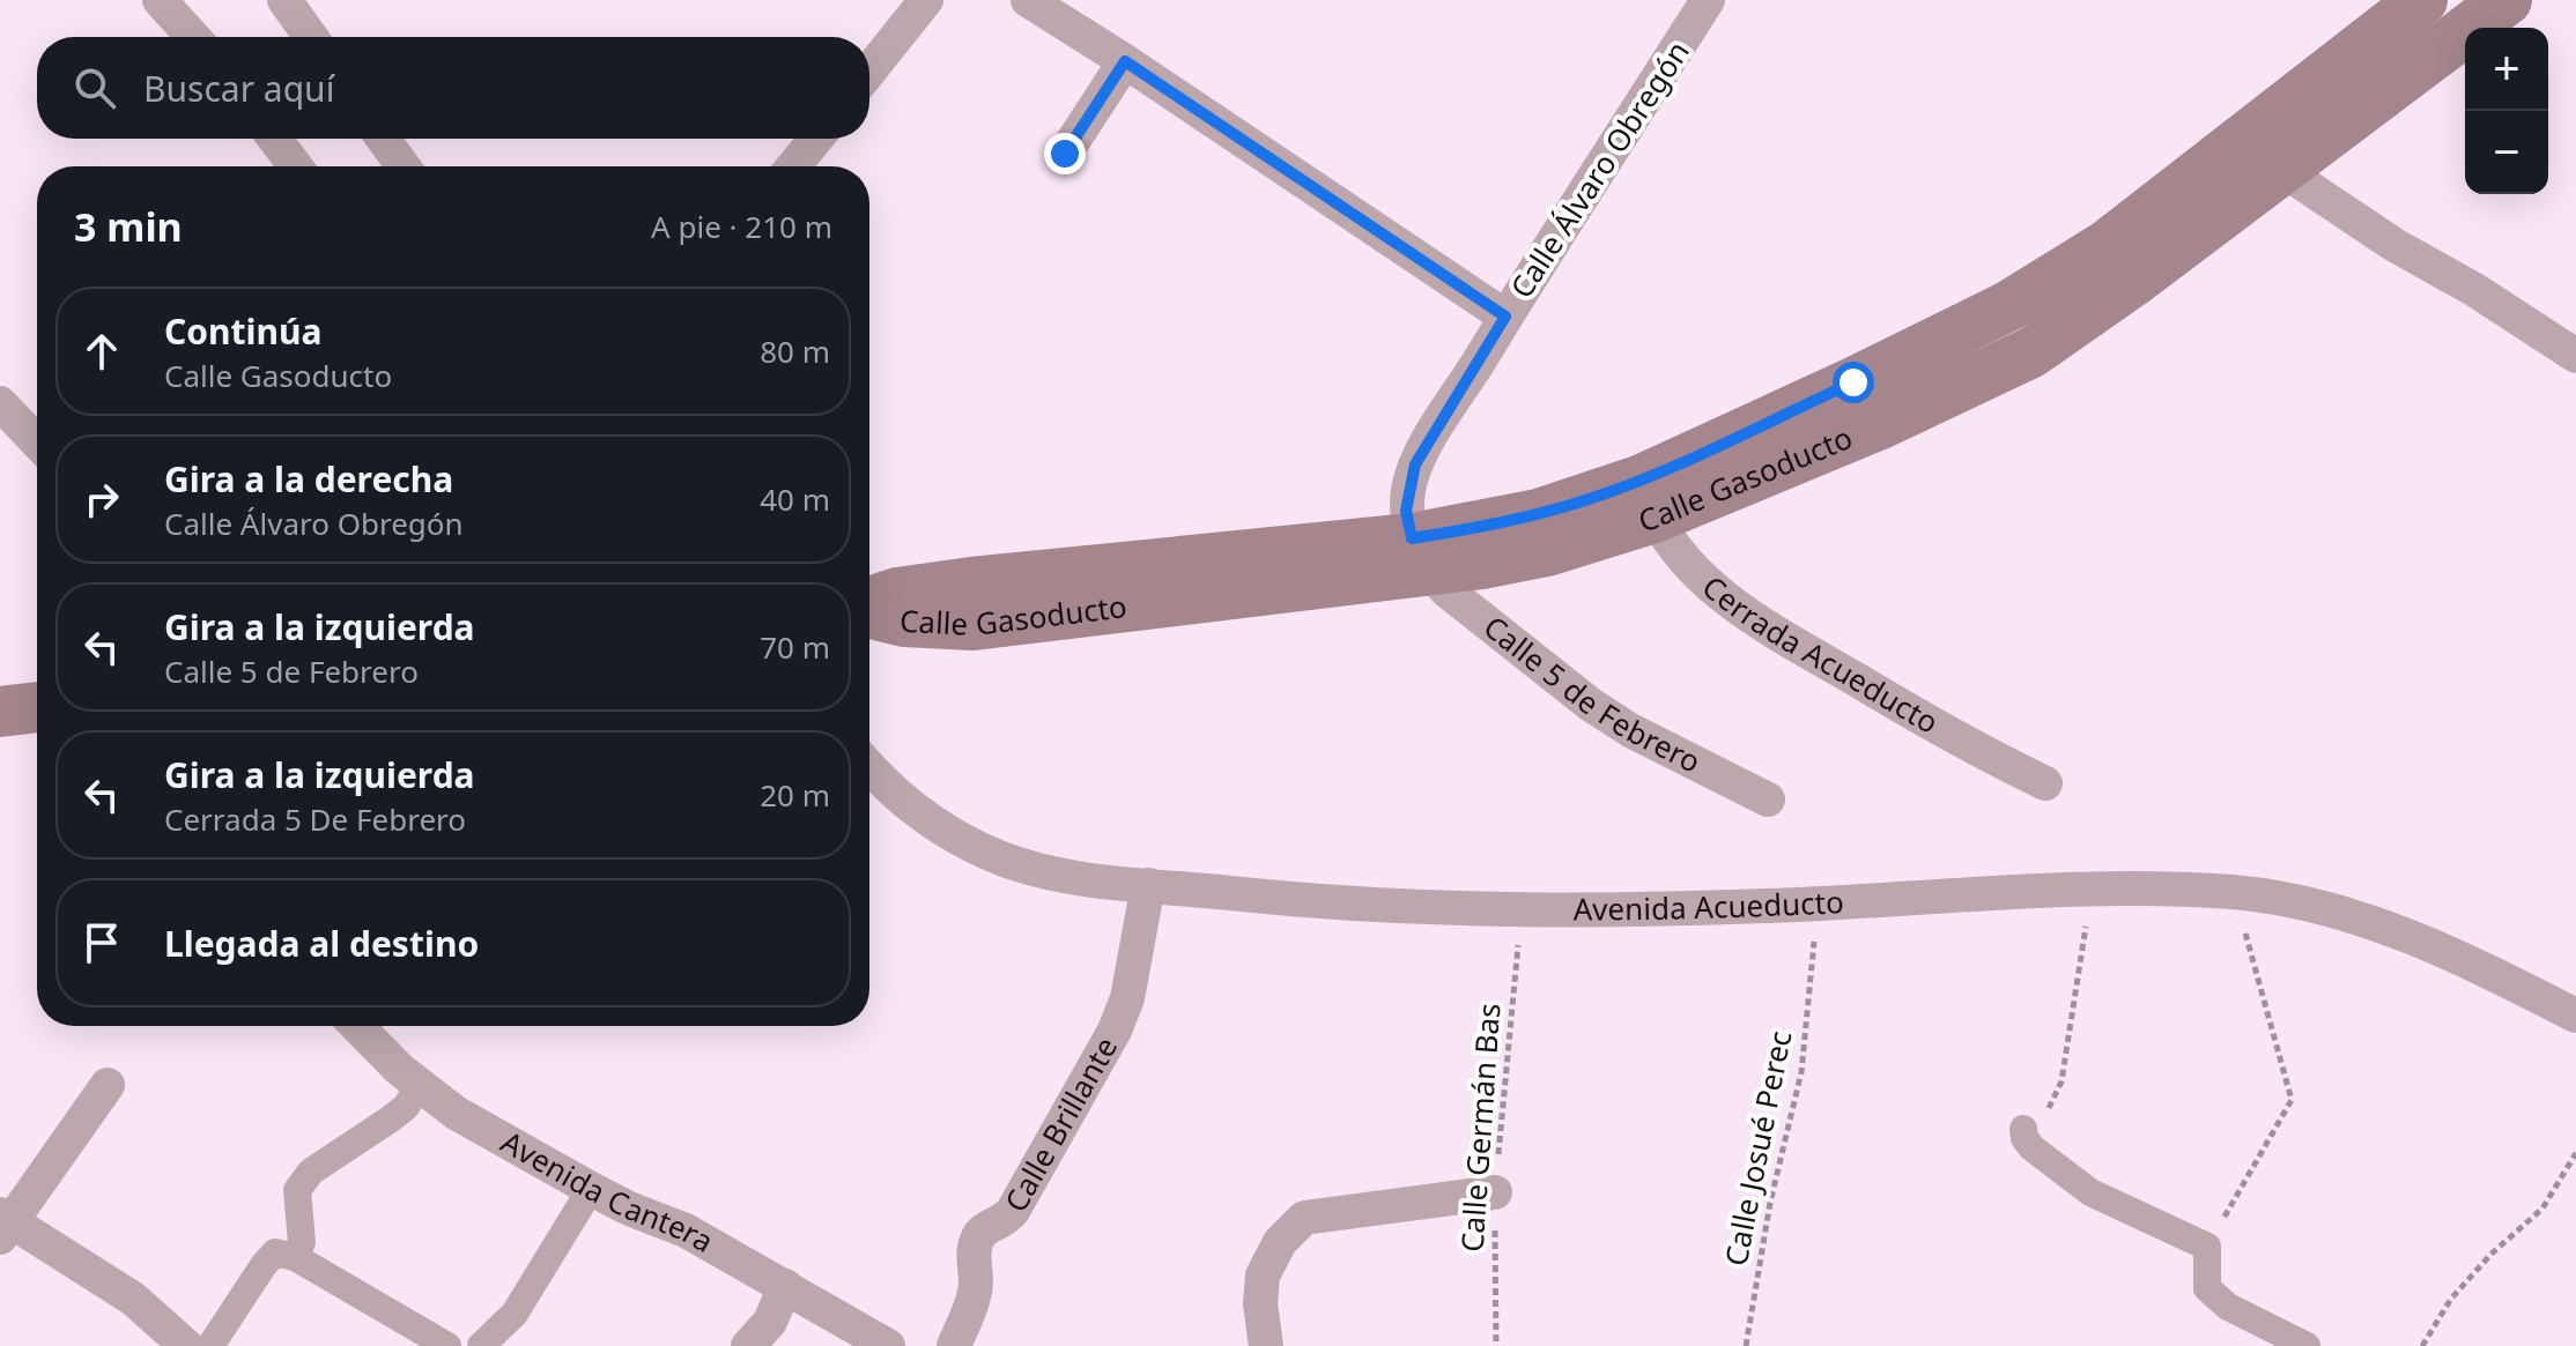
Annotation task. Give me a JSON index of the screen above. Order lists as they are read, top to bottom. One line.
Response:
{"streets":{"main road":["Calle Gasoducto"],"street":["Calle Álvaro Obregón","Cerrada Acueducto","Calle 5 de Febrero","Avenida Acueducto","Calle Brillante","Avenida Cantera"],"path":["Calle Germán Bas","Calle Josué Perec"]},"crossings":[["Calle Álvaro Obregón","Calle Gasoducto"],["Calle Álvaro Obregón","Calle 5 de Febrero"],["Calle Gasoducto","Cerrada Acueducto"],["Calle Gasoducto","Calle 5 de Febrero"],["Avenida Acueducto","Calle Brillante"],["Avenida Acueducto","Calle Germán Bas"],["Avenida Acueducto","Calle Josué Perec"]],"page":{"map_buttons":["+","−"],"search":"Buscar aquí","heading":["3 min","A pie · 210 m"],"list":[["Continúa","Calle Gasoducto","80 m"],["Gira a la derecha","Calle Álvaro Obregón","40 m"],["Gira a la izquierda","Calle 5 de Febrero","70 m"],["Gira a la izquierda","Cerrada 5 De Febrero","20 m"],"Llegada al destino"]}}
